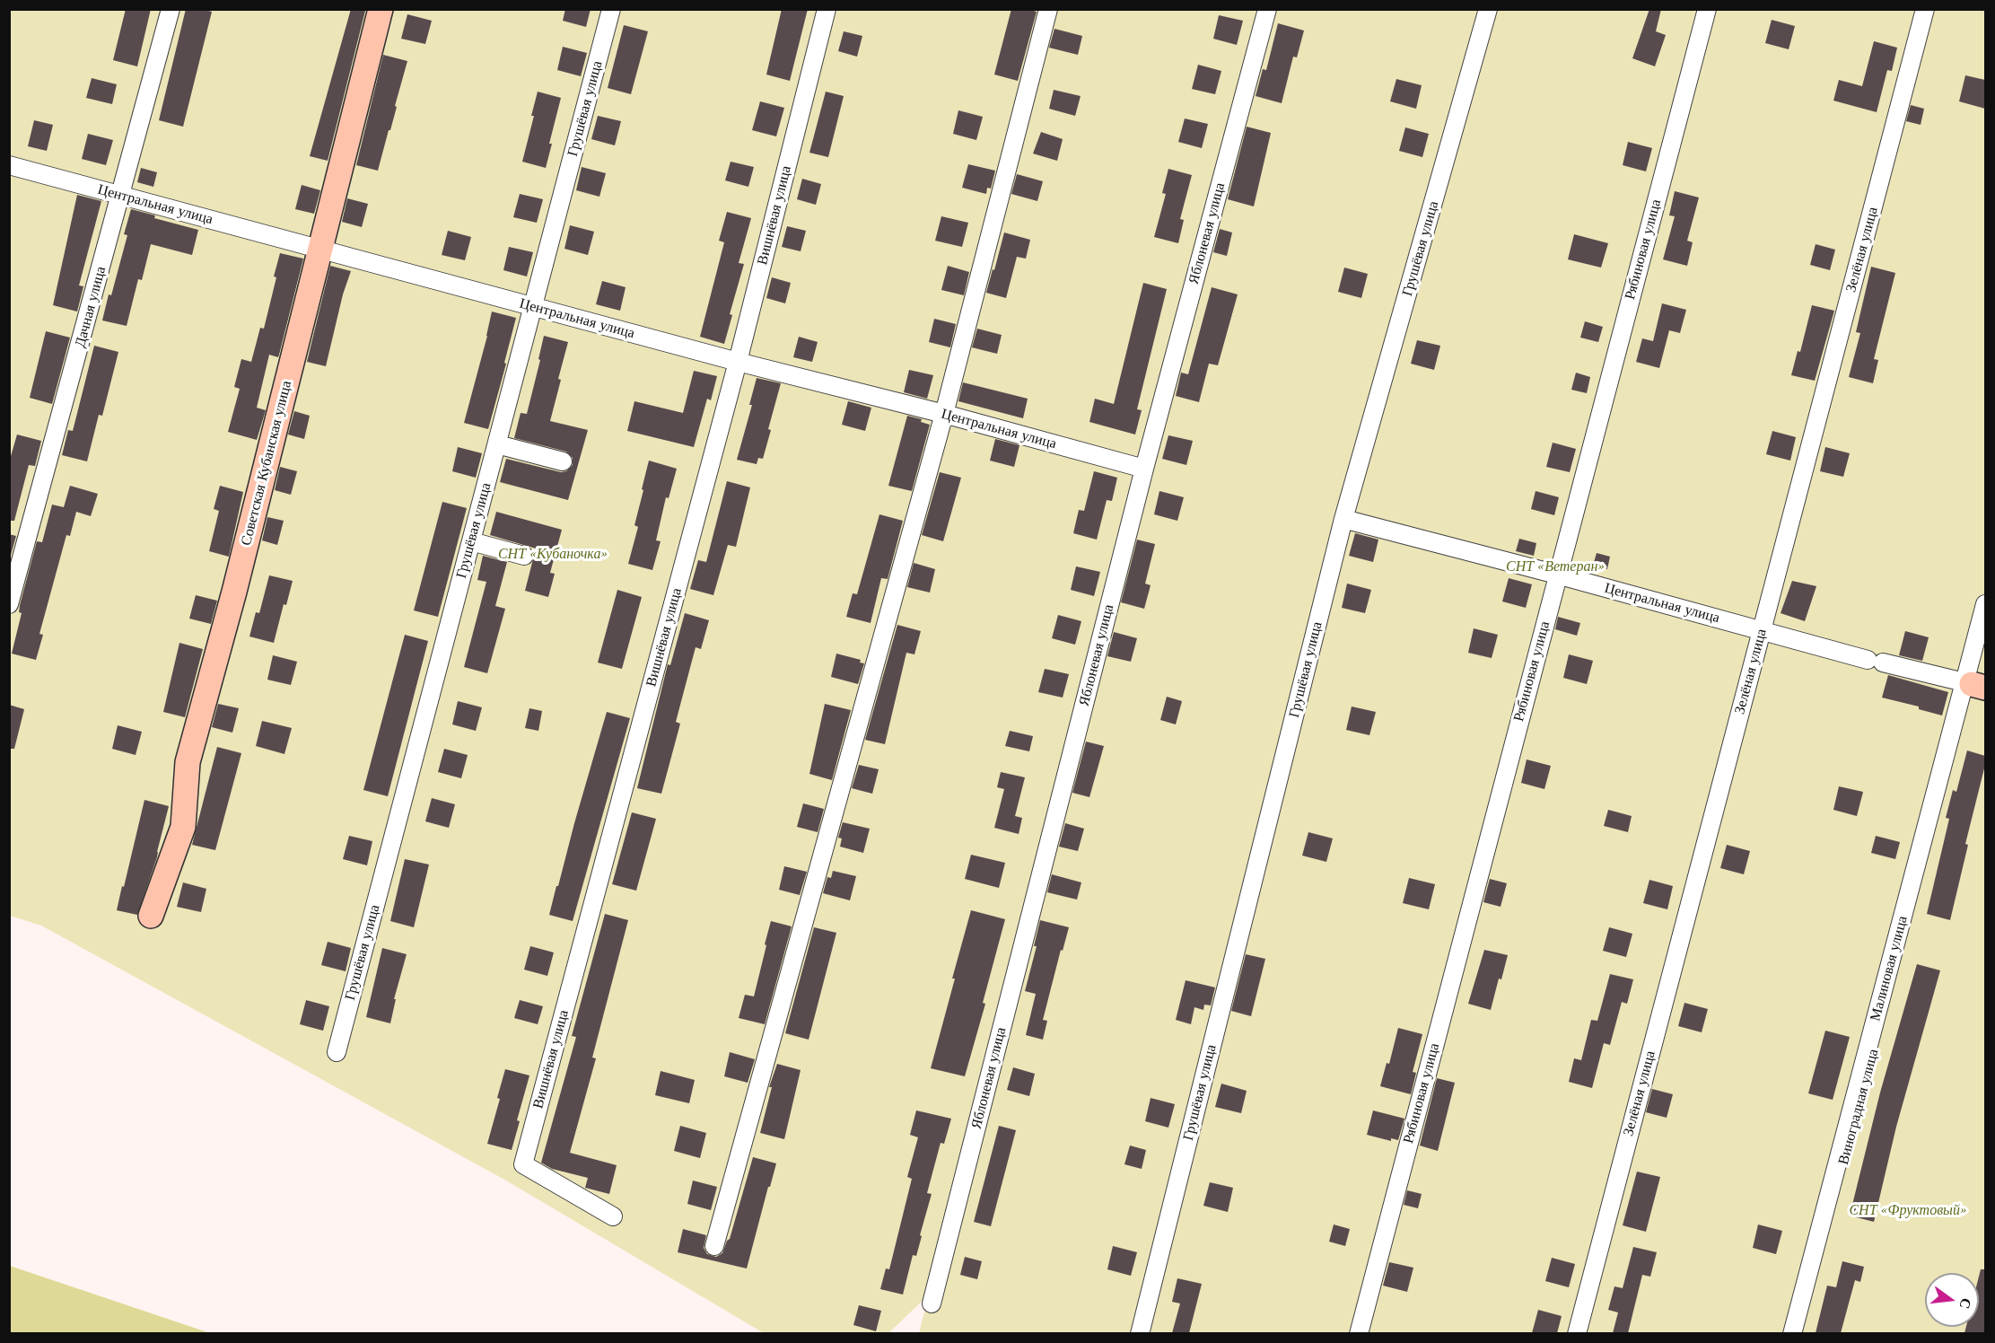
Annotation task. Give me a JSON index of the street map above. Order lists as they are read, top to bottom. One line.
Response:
{"streets":{"street":["Грушёвая улица","Центральная улица","Вишнёвая улица","Яблоневая улица","Рябиновая улица","Зелёная улица","Дачная улица","Советская Кубанская улица","Малиновая улица","Виноградная улица"]},"crossings":[["Грушёвая улица","Центральная улица"],["Центральная улица","Вишнёвая улица"],["Центральная улица","Яблоневая улица"],["Центральная улица","Рябиновая улица"],["Центральная улица","Зелёная улица"],["Центральная улица","Дачная улица"],["Центральная улица","Советская Кубанская улица"],["Центральная улица","Малиновая улица"],["Центральная улица","Виноградная улица"],["Малиновая улица","Виноградная улица"]],"parks":["СНТ «Кубаночка»","СНТ «Ветеран»","СНТ «Фруктовый»"],"north":"right"}
